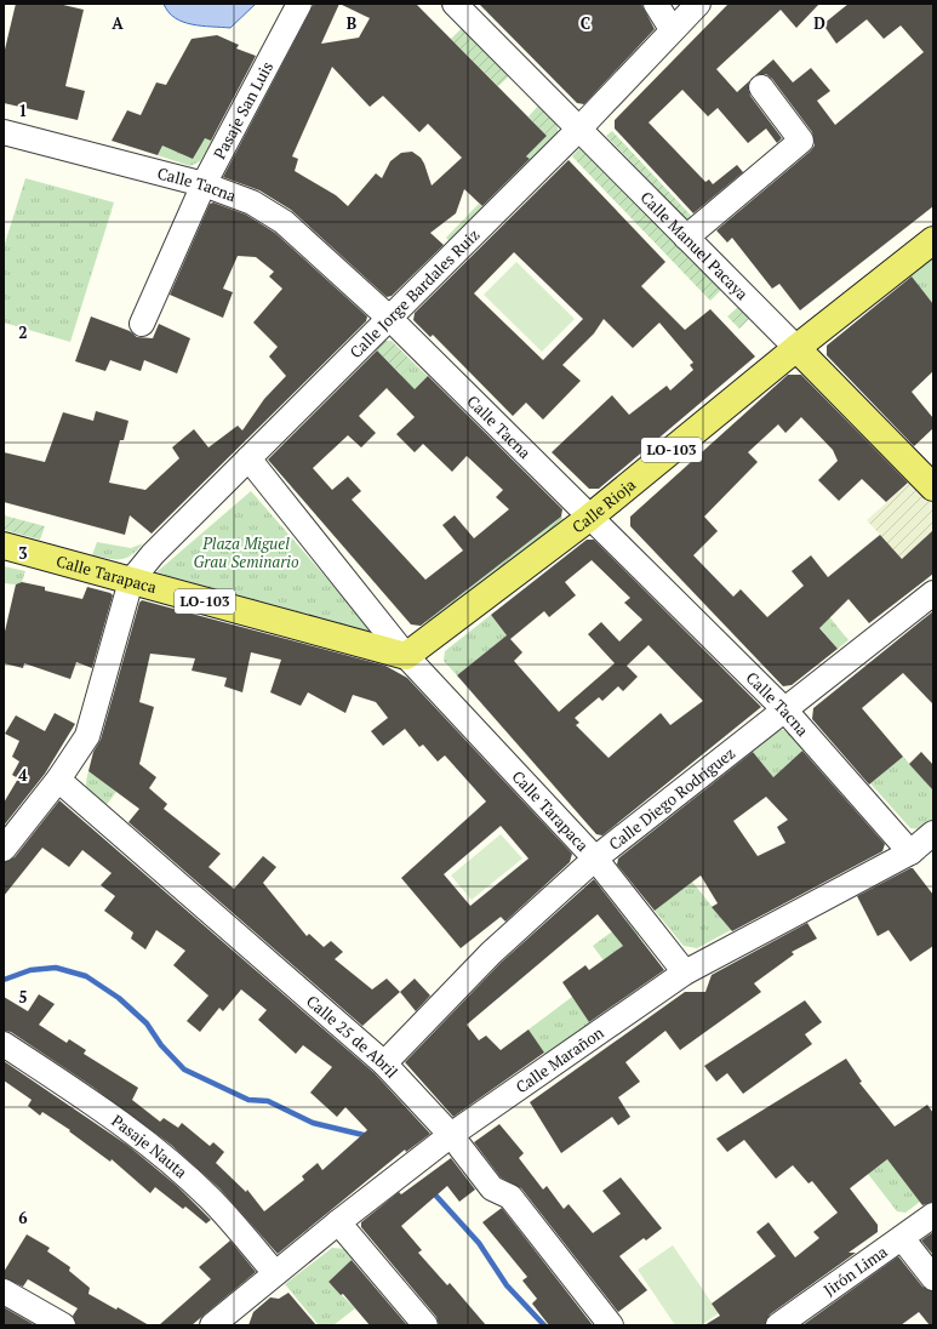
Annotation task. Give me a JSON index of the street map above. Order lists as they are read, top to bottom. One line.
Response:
{"streets":{"main road":["Calle Manuel Pacaya","LO-103","Calle Rioja","Calle Tarapaca"],"street":["Pasaje San Luis","Calle Tacna","Calle Jorge Bardales Ruiz","Calle Diego Rodriguez","Calle 25 de Abril","Calle Marañon","Pasaje Nauta","Jirón Lima"]},"crossings":[["Pasaje San Luis","Calle Tacna"],["Calle Tacna","Calle Jorge Bardales Ruiz"],["Calle Tacna","Calle Rioja"],["Calle Tacna","Calle Diego Rodriguez"],["Calle Tacna","Calle Marañon"],["Calle Manuel Pacaya","Calle Jorge Bardales Ruiz"],["Calle Manuel Pacaya","Calle Rioja"],["Calle Jorge Bardales Ruiz","Calle Tarapaca"],["Calle Rioja","Calle Tarapaca"],["Calle Tarapaca","Calle Diego Rodriguez"],["Calle Tarapaca","Calle Marañon"],["Calle Diego Rodriguez","Calle 25 de Abril"],["Calle 25 de Abril","Calle Marañon"],["Calle Marañon","Pasaje Nauta"]],"parks":["Plaza Miguel Grau Seminario"],"grid":{"columns":["A","B","C","D"],"rows":["1","2","3","4","5","6"]}}
